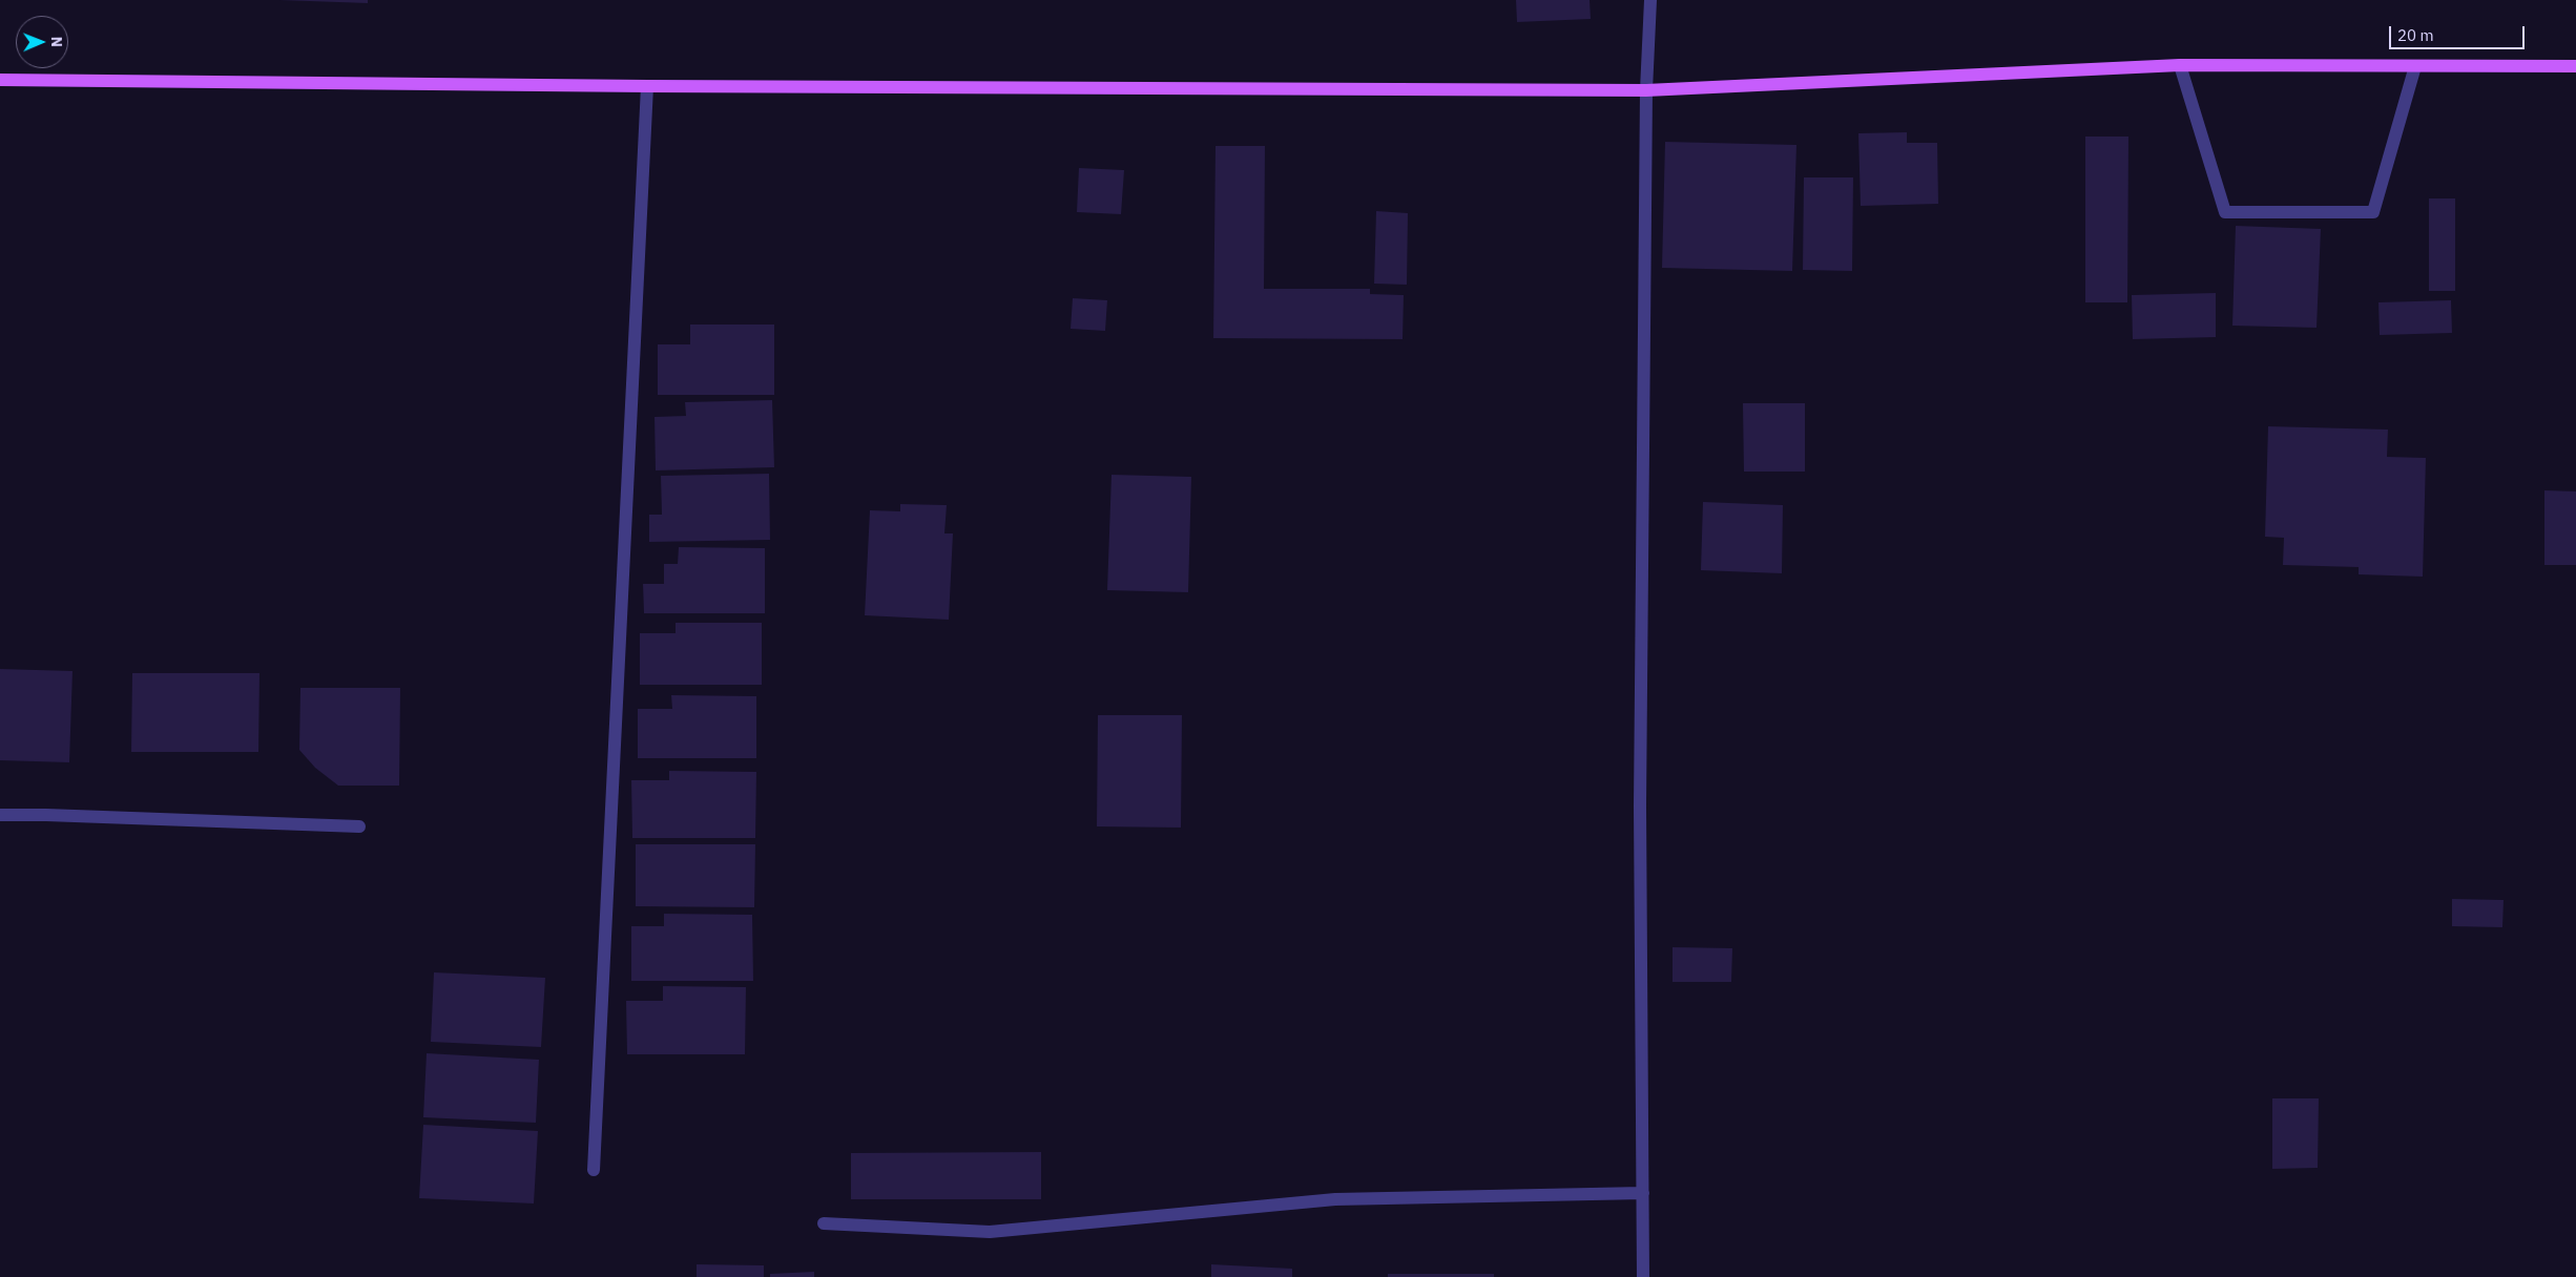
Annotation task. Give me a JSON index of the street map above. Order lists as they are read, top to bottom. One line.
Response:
{"scale_bar":"20 m","north":"right"}
